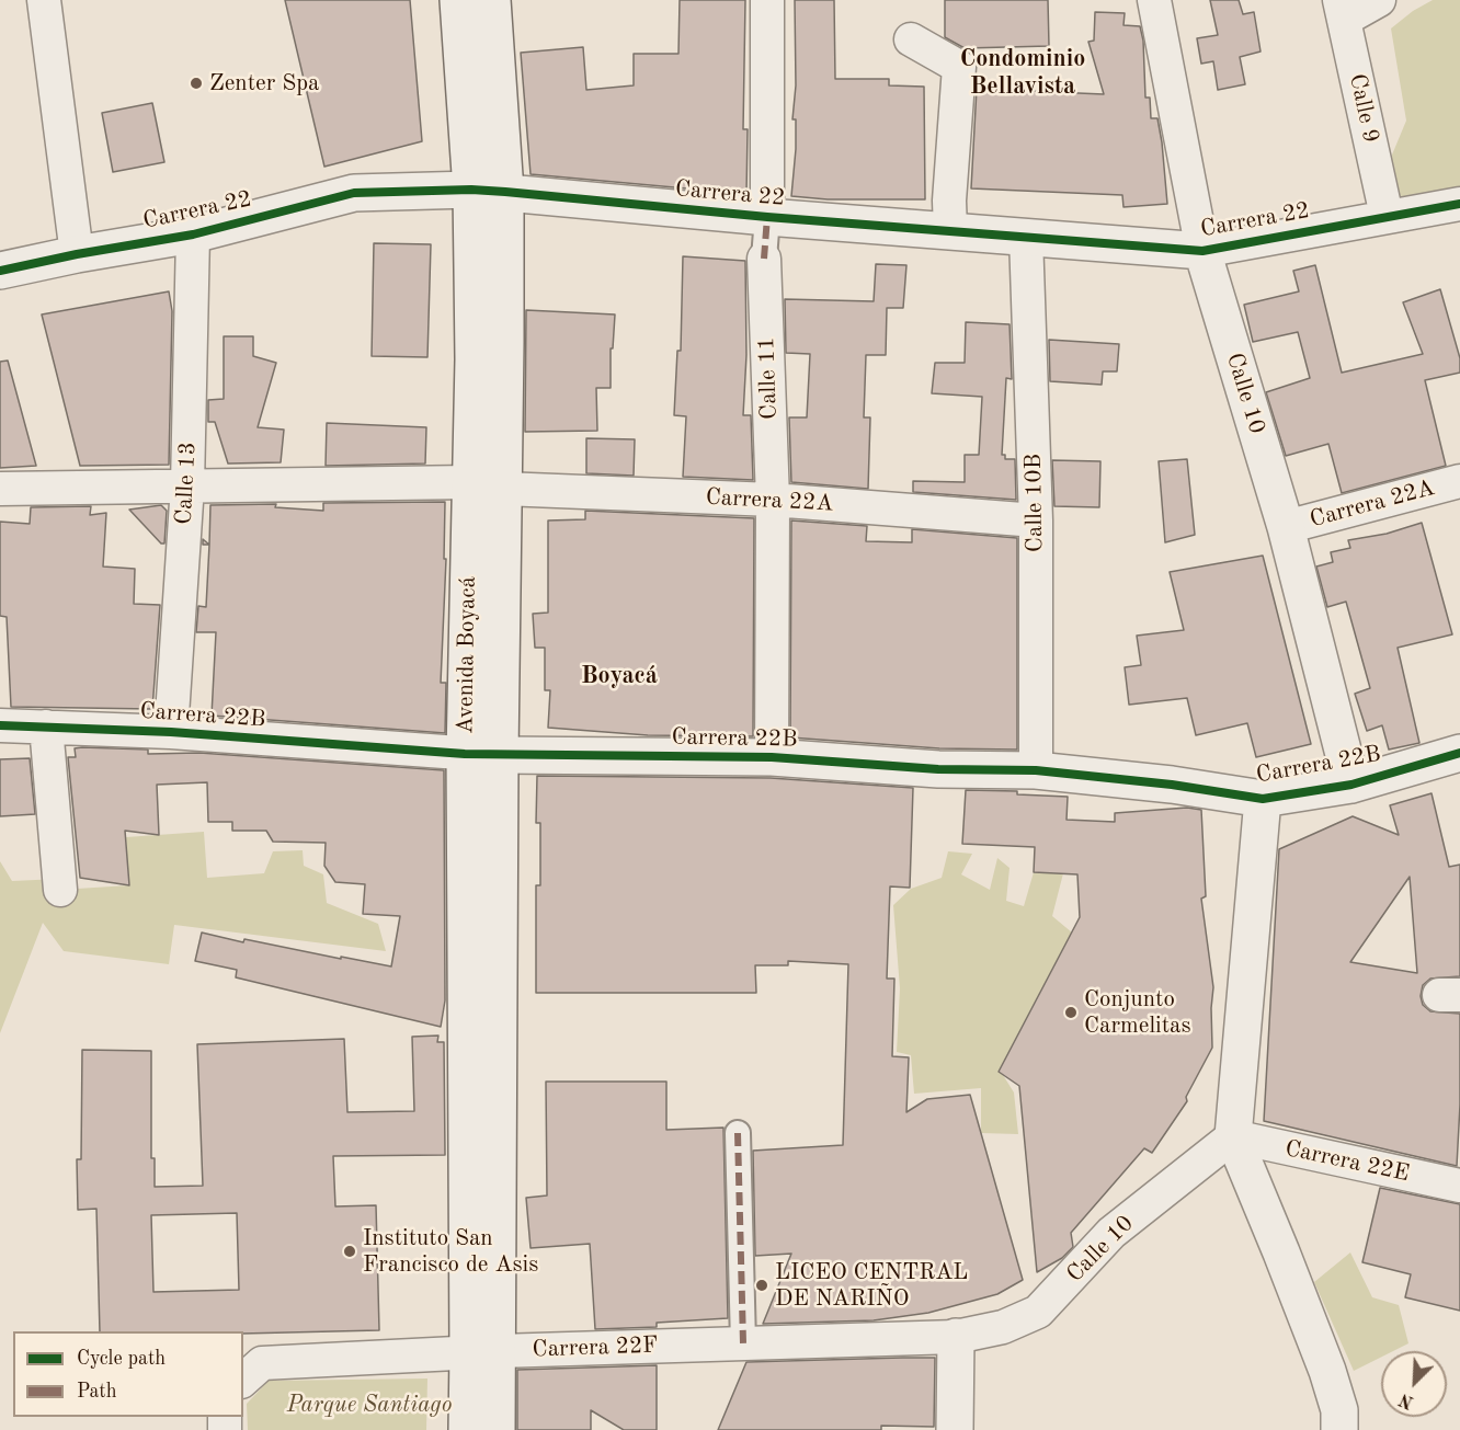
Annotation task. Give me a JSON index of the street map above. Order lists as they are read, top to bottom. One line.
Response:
{"streets":{"street":["Calle 9","Carrera 22","Calle 11","Calle 10","Calle 13","Carrera 22A","Calle 10B","Avenida Boyacá","Carrera 22B","Carrera 22E","Carrera 22F"]},"crossings":[["Calle 9","Carrera 22"],["Carrera 22","Calle 11"],["Carrera 22","Calle 10"],["Carrera 22","Calle 13"],["Carrera 22","Calle 10B"],["Carrera 22","Avenida Boyacá"],["Calle 11","Carrera 22A"],["Calle 11","Carrera 22B"],["Calle 10","Carrera 22A"],["Calle 10","Carrera 22B"],["Calle 10","Carrera 22E"],["Calle 10","Carrera 22F"],["Calle 13","Carrera 22A"],["Calle 13","Carrera 22B"],["Carrera 22A","Calle 10B"],["Carrera 22A","Avenida Boyacá"],["Calle 10B","Carrera 22B"],["Avenida Boyacá","Carrera 22B"],["Avenida Boyacá","Carrera 22F"]],"districts":["Condominio Bellavista","Boyacá"],"parks":["Parque Santiago"],"places":["Zenter Spa","Conjunto Carmelitas","Instituto San Francisco de Asis","LICEO CENTRAL DE NARIÑO"],"legend":["Cycle path","Path"],"north":"bottom left"}
